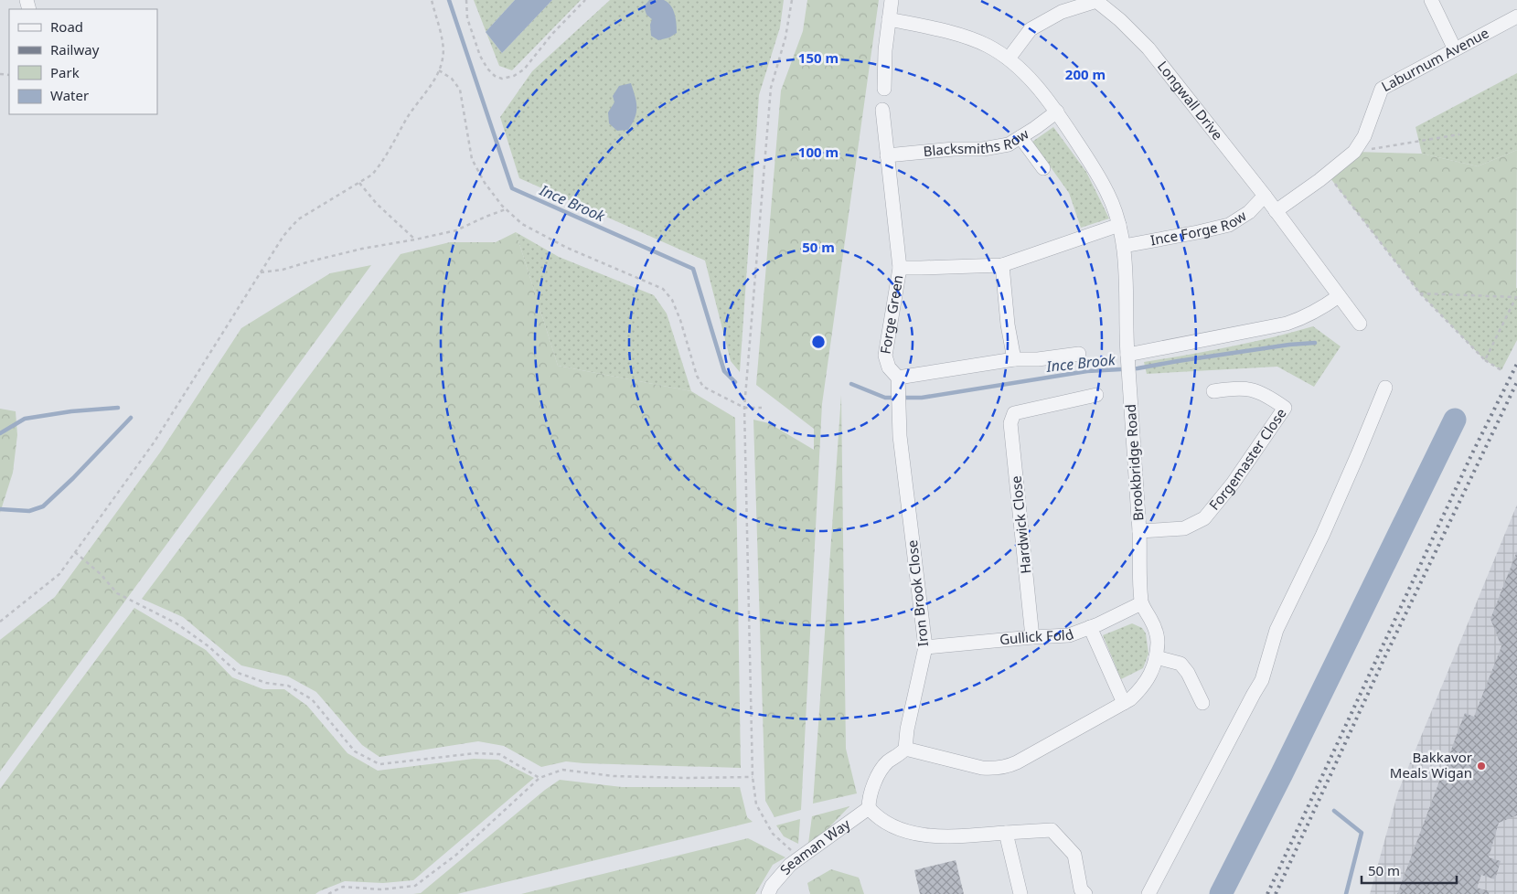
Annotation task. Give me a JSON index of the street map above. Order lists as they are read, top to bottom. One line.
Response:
{"streets":{"street":["Laburnum Avenue","Longwall Drive","Blacksmiths Row","Ince Forge Row","Forge Green","Forgemaster Close","Brookbridge Road","Hardwick Close","Iron Brook Close","Gullick Fold","Seaman Way"]},"crossings":[["Laburnum Avenue","Longwall Drive"],["Longwall Drive","Ince Forge Row"],["Longwall Drive","Brookbridge Road"],["Blacksmiths Row","Brookbridge Road"],["Ince Forge Row","Brookbridge Road"],["Forge Green","Brookbridge Road"],["Forge Green","Iron Brook Close"],["Forgemaster Close","Brookbridge Road"],["Brookbridge Road","Iron Brook Close"],["Brookbridge Road","Gullick Fold"],["Hardwick Close","Gullick Fold"],["Iron Brook Close","Gullick Fold"]],"water":["Ince Brook"],"places":["Bakkavor Meals Wigan"],"legend":["Road","Railway","Park","Water"],"scale_bar":"50 m","rings":["150 m","200 m","100 m","50 m"]}
